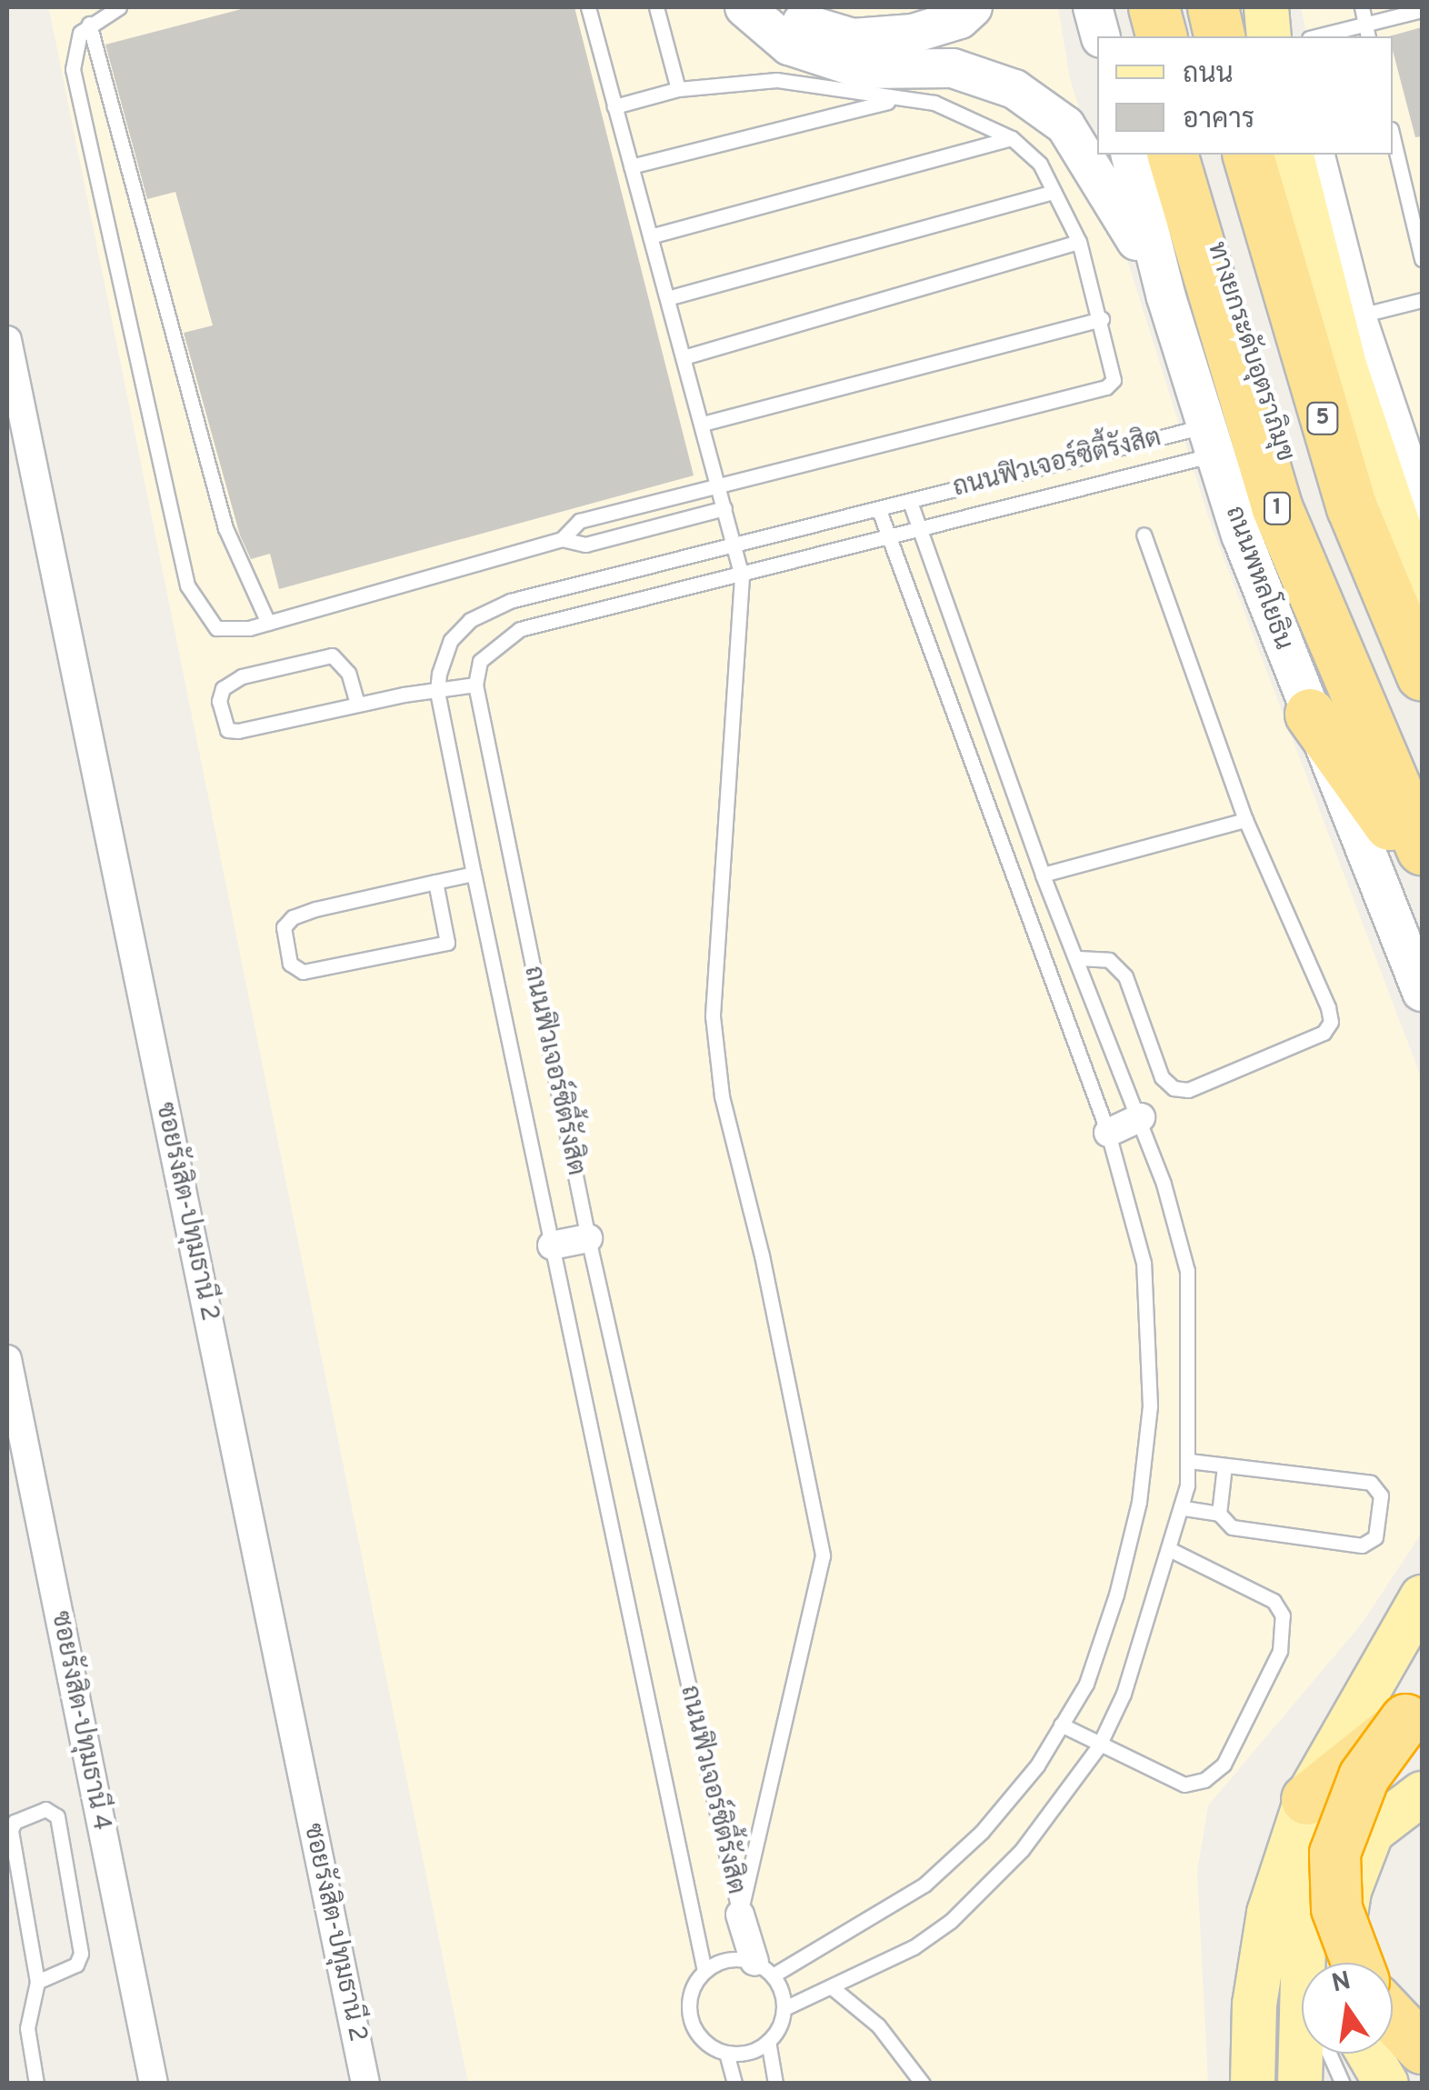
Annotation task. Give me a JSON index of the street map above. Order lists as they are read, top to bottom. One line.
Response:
{"streets":{"highway":["ทางยกระดับอุตราภิมุข","5","1","ถนนพหลโยธิน"],"street":["ซอยรังสิต-ปทุมธานี 2","ซอยรังสิต-ปทุมธานี 4"],"lane":["ถนนฟิวเจอร์ซิตี้รังสิต"]},"crossings":[["ถนนฟิวเจอร์ซิตี้รังสิต","ถนนพหลโยธิน"]],"legend":["ถนน","อาคาร"],"north":"top"}
